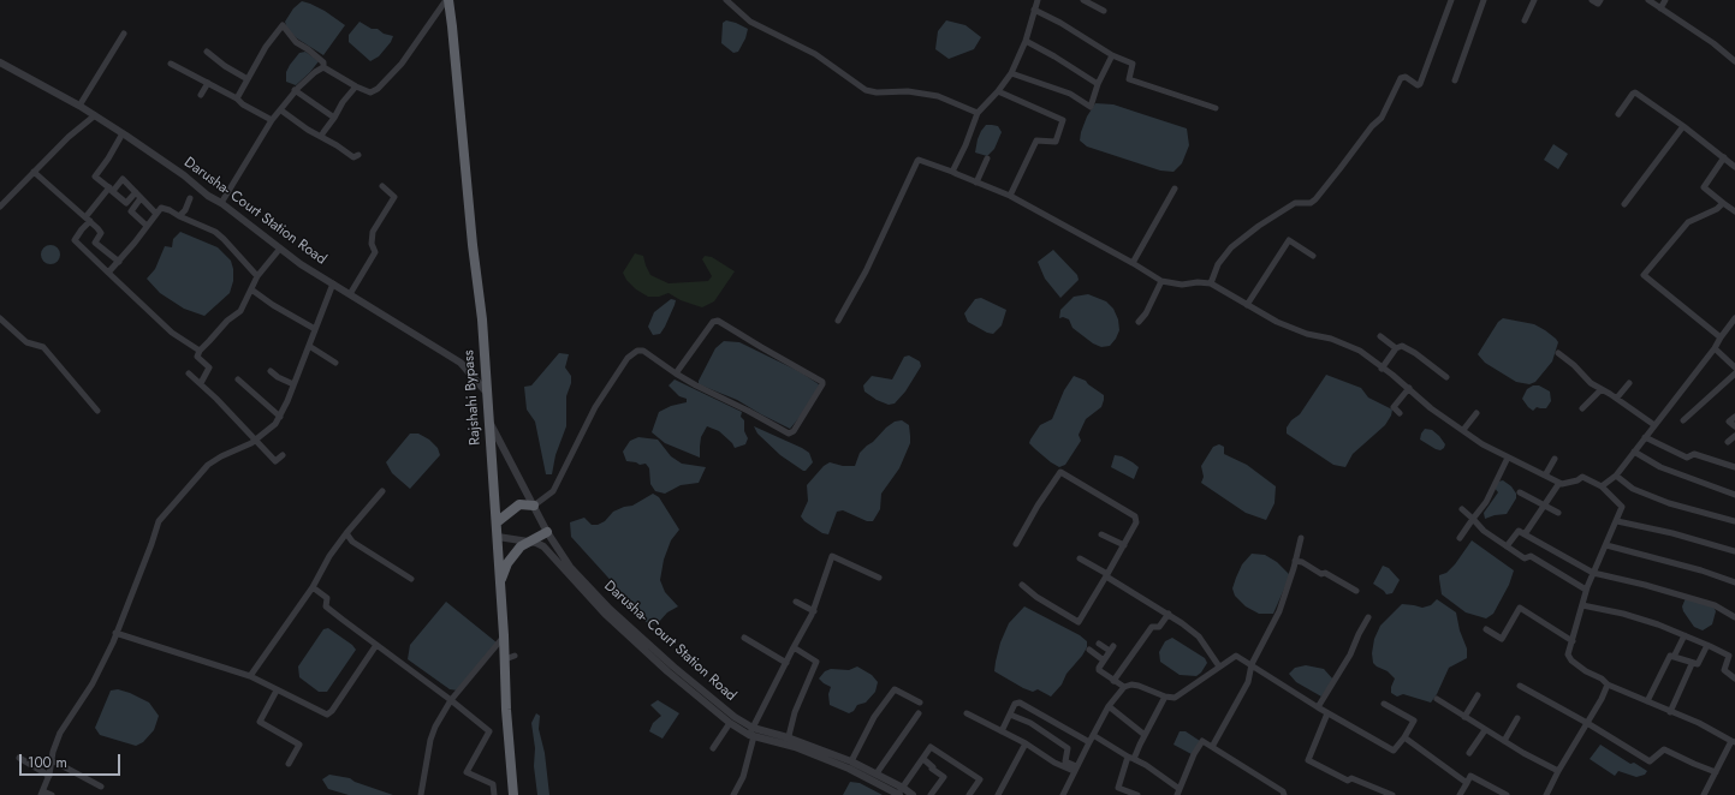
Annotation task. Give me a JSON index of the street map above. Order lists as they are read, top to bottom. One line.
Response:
{"streets":{"highway":["Rajshahi Bypass"],"street":["Darusha- Court Station Road"]},"crossings":[["Darusha- Court Station Road","Rajshahi Bypass"]],"scale_bar":"100 m"}
